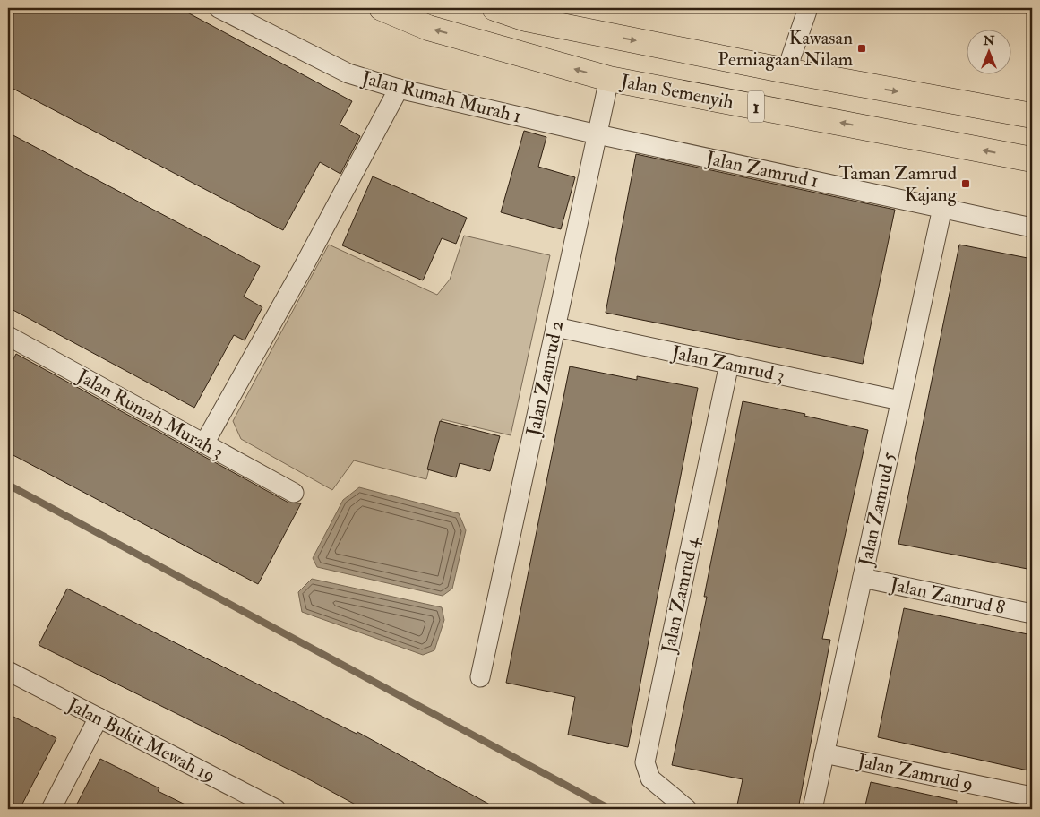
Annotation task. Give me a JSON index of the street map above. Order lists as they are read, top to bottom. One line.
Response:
{"streets":{"main road":["Jalan Semenyih","1"],"street":["Jalan Rumah Murah 1","Jalan Zamrud 1","Jalan Zamrud 3","Jalan Zamrud 2","Jalan Rumah Murah 3","Jalan Zamrud 5","Jalan Zamrud 4","Jalan Zamrud 8","Jalan Bukit Mewah 19","Jalan Zamrud 9"]},"crossings":[["Jalan Semenyih","Jalan Zamrud 2"],["Jalan Rumah Murah 1","Jalan Zamrud 1"],["Jalan Rumah Murah 1","Jalan Zamrud 2"],["Jalan Zamrud 1","Jalan Zamrud 2"],["Jalan Zamrud 1","Jalan Zamrud 5"],["Jalan Zamrud 3","Jalan Zamrud 2"],["Jalan Zamrud 3","Jalan Zamrud 5"],["Jalan Zamrud 3","Jalan Zamrud 4"],["Jalan Zamrud 5","Jalan Zamrud 8"],["Jalan Zamrud 5","Jalan Zamrud 9"]],"places":{"transit":["Kawasan Perniagaan Nilam","Taman Zamrud Kajang"]},"north":"top"}
